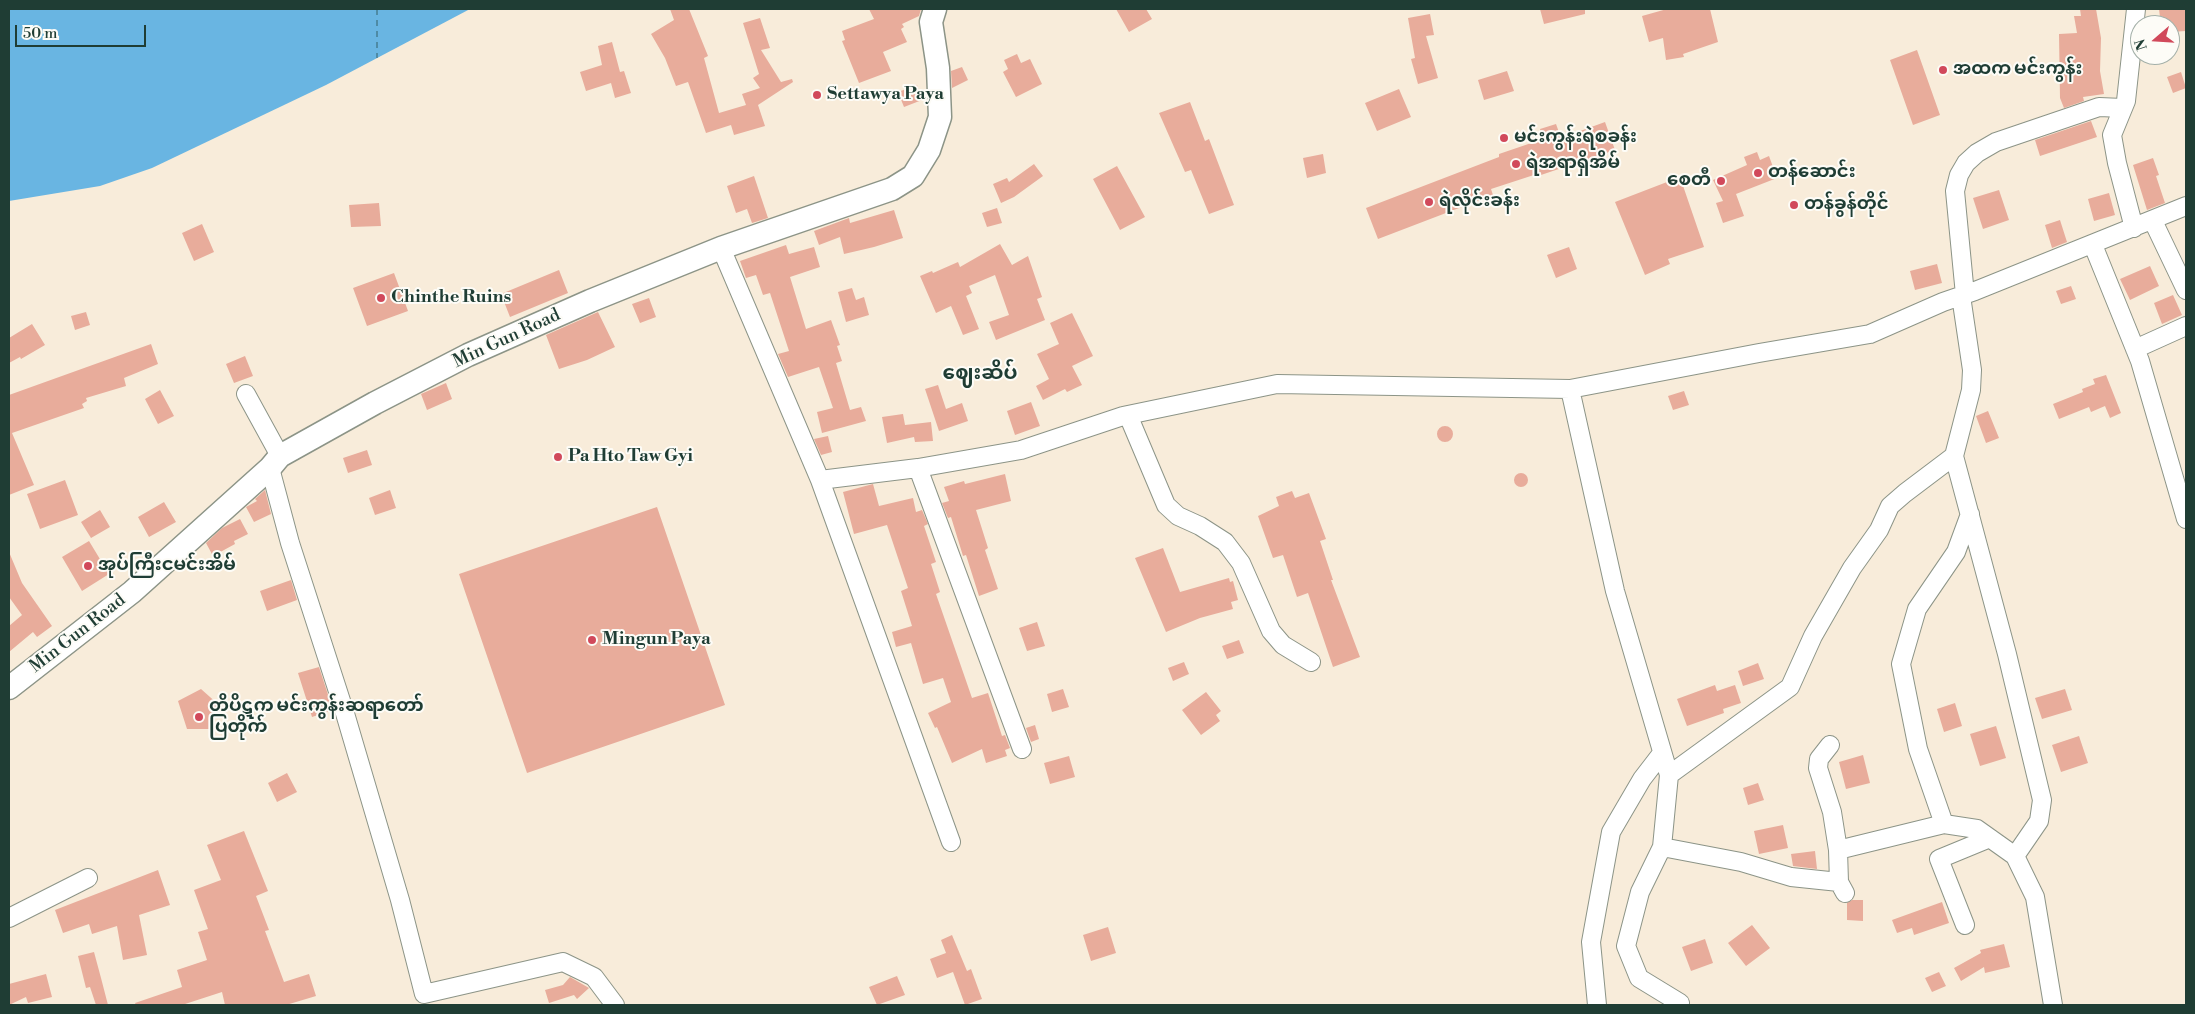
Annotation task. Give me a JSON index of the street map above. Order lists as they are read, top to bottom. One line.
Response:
{"streets":{"street":["Min Gun Road"]},"districts":["ဈေးဆိပ်"],"places":["အထက မင်းကွန်း","Settawya Paya","မင်းကွန်းရဲစခန်း","ရဲအရာရှိအိမ်","တန်ဆောင်း","စေတီ","ရဲလိုင်းခန်း","တန်ခွန်တိုင်","Chinthe Ruins","Pa Hto Taw Gyi","အုပ်ကြီးငမင်းအိမ်","Mingun Paya","တိပိဋက မင်းကွန်းဆရာတော် ပြတိုက်"],"scale_bar":"50 m","north":"left"}
